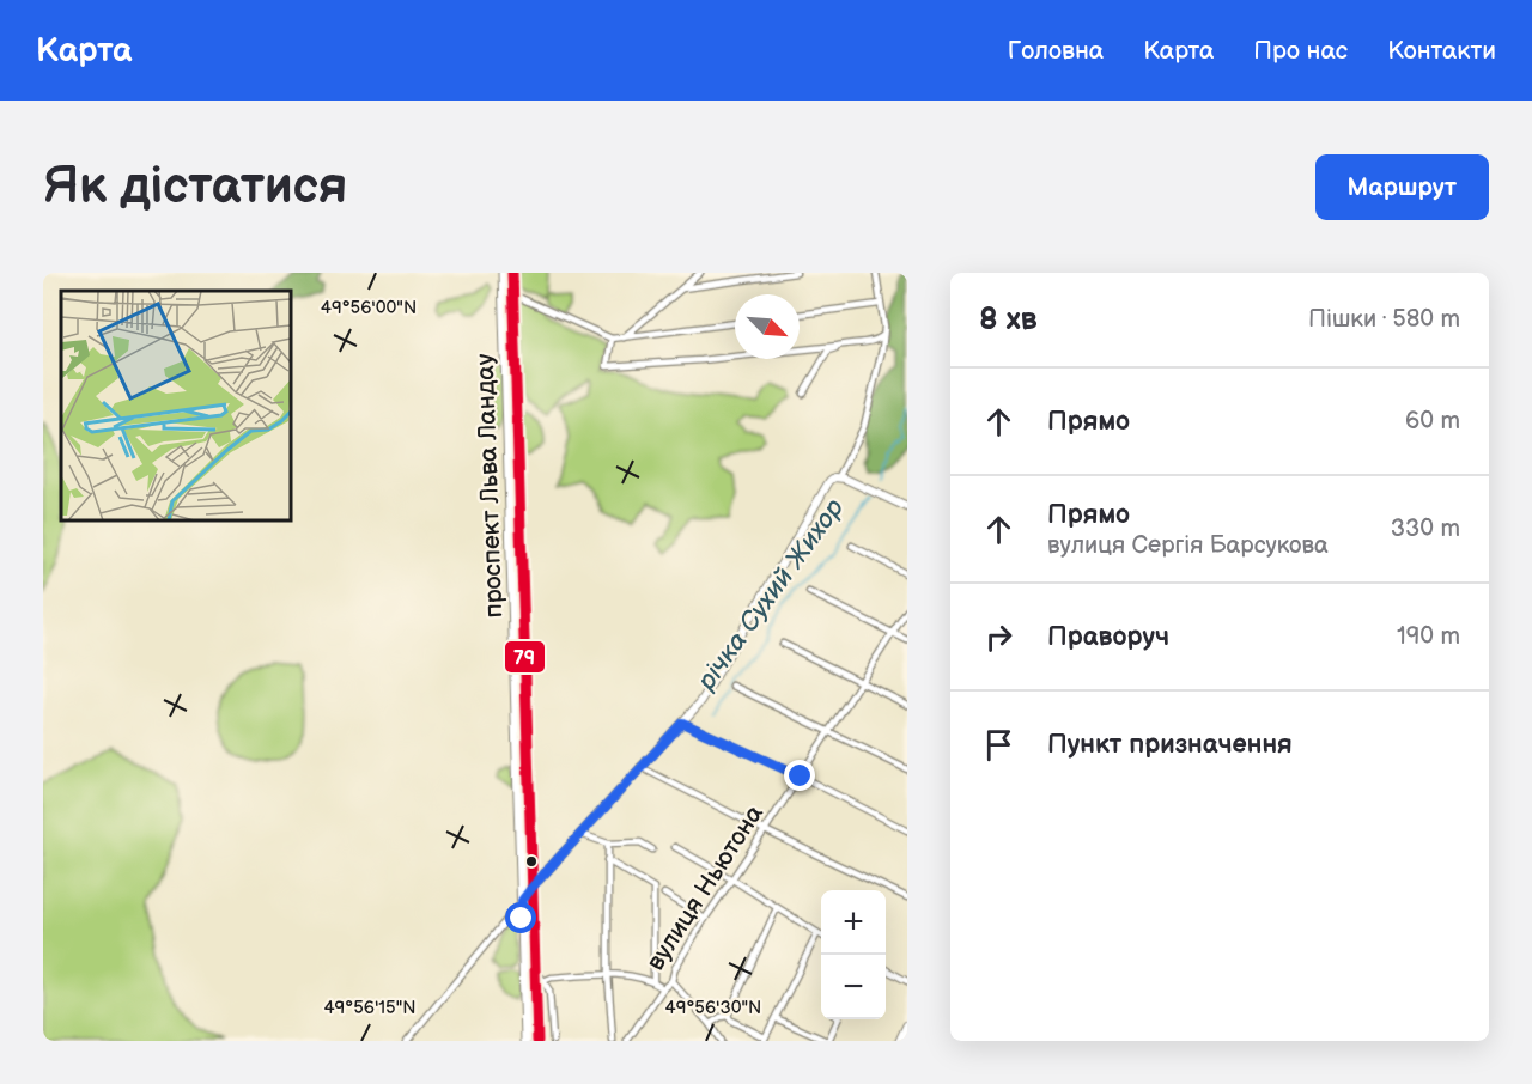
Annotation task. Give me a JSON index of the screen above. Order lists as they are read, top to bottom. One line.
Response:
{"streets":{"main road":["проспект Льва Ландау"],"street":["вулиця Ньютона"]},"water":["річка Сухий Жихор"],"lines":["transit line 79"],"north":"bottom right","page":{"header":"Карта","nav":["Головна","Карта","Про нас","Контакти"],"buttons":"Маршрут","title":"Як дістатися","heading":["8 хв","Пішки · 580 m"],"list":[["Прямо","60 m"],["Прямо","вулиця Сергія Барсукова","330 m"],["Праворуч","190 m"],"Пункт призначення"],"map_buttons":["+","−"]},"coordinates":["49°56'00\"N","49°56'15\"N","49°56'30\"N"]}
